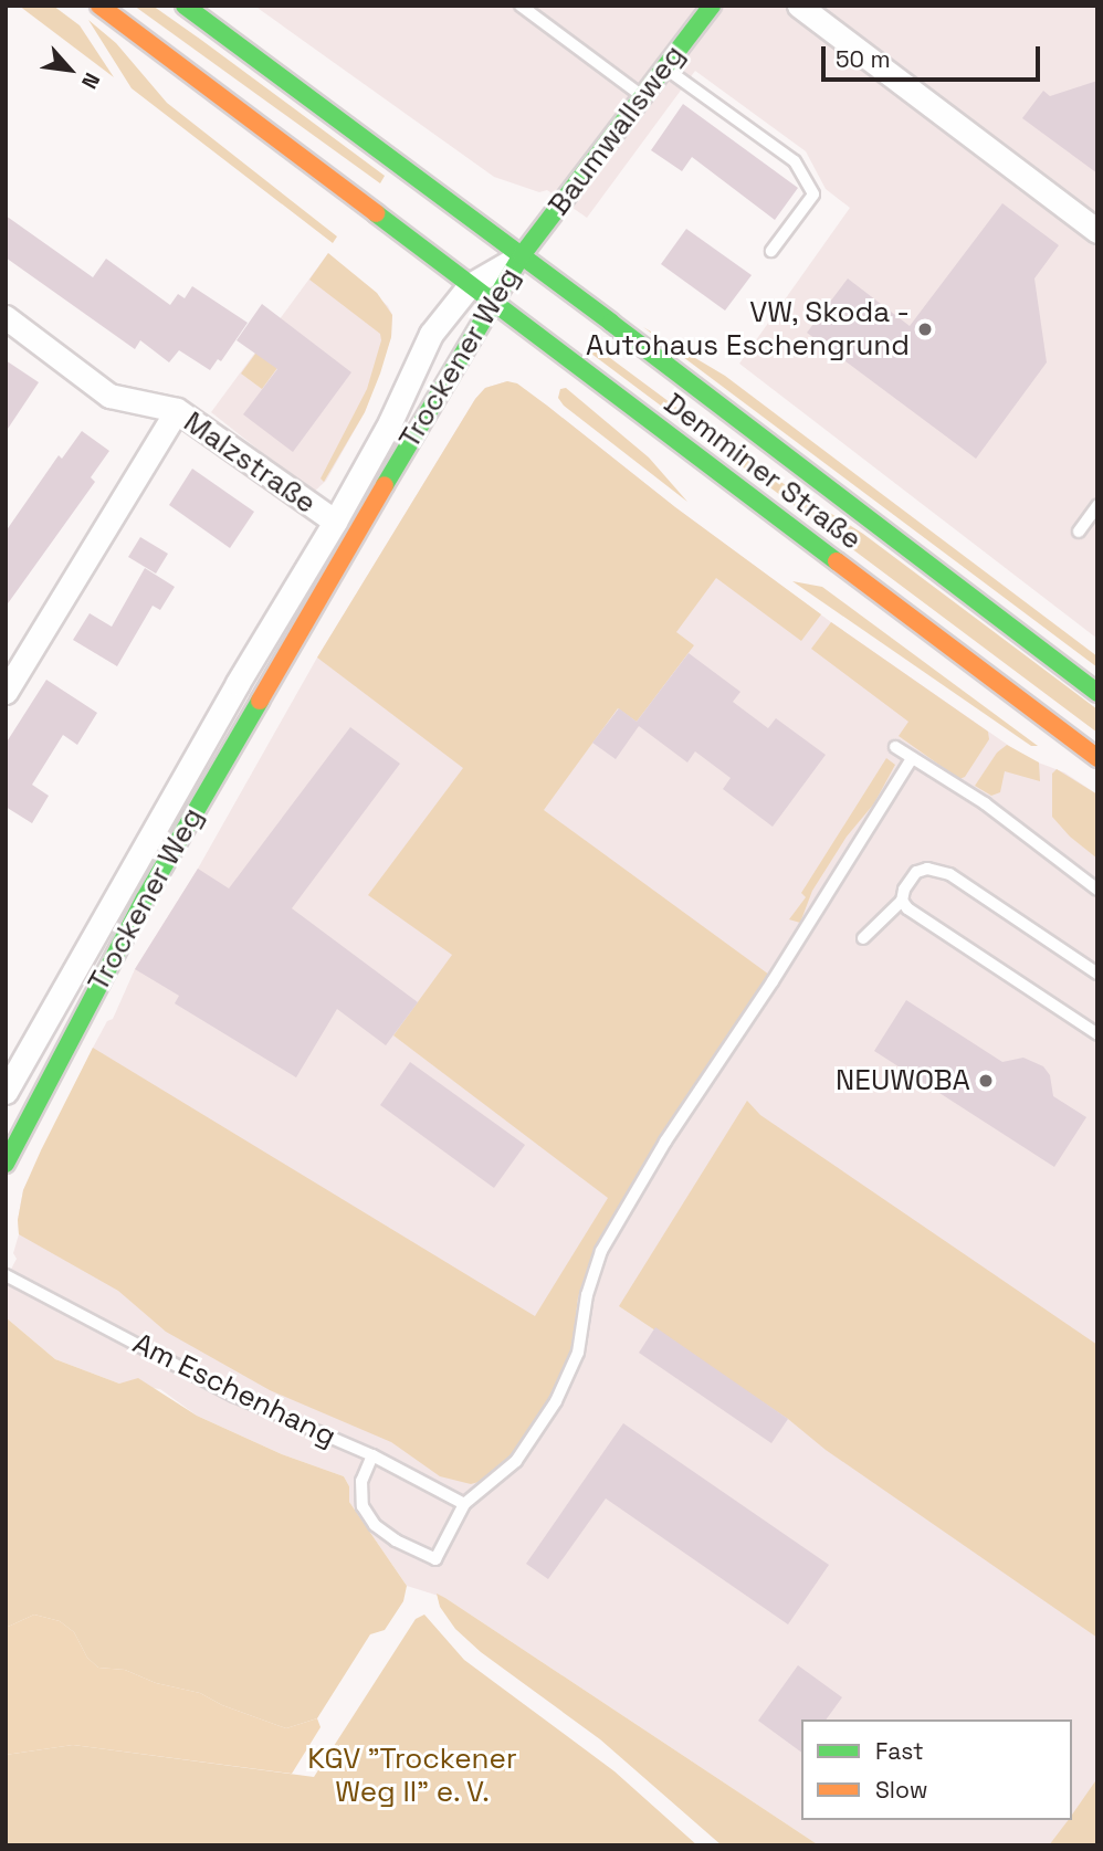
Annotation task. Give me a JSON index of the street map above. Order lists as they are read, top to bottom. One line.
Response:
{"streets":{"main road":["Baumwallsweg","Trockener Weg","Demminer Straße"],"street":["Malzstraße"],"lane":["Am Eschenhang"]},"crossings":[["Baumwallsweg","Trockener Weg"],["Baumwallsweg","Demminer Straße"],["Trockener Weg","Malzstraße"],["Trockener Weg","Demminer Straße"]],"parks":["KGV \"Trockener Weg II\" e. V."],"places":["VW, Skoda - Autohaus Eschengrund","NEUWOBA"],"legend":["Fast","Slow"],"scale_bar":"50 m","north":"bottom right"}
